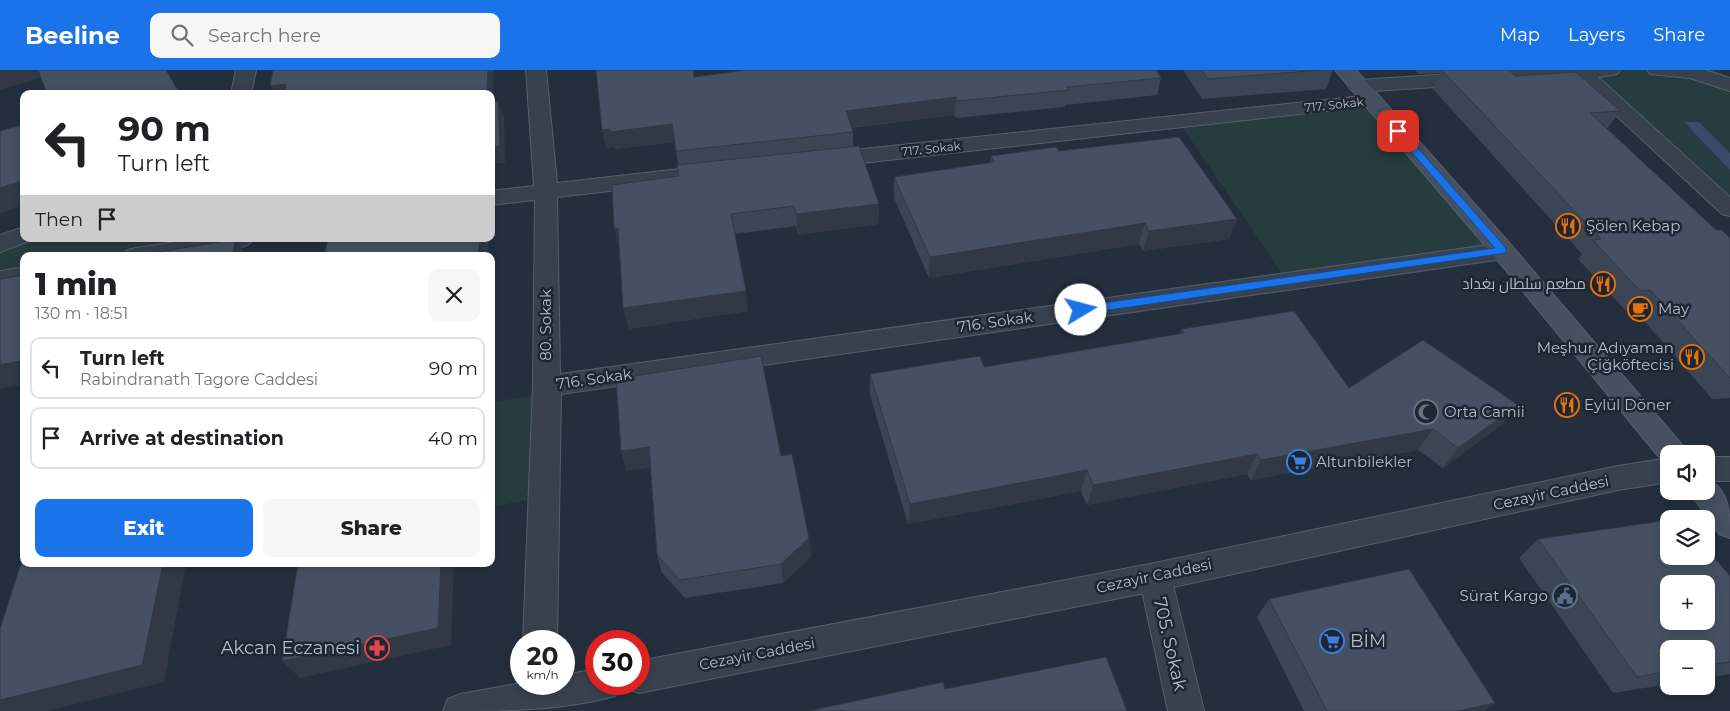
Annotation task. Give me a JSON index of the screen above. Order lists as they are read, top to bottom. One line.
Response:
{"streets":{"street":["717. Sokak","716. Sokak","80. Sokak","Cezayir Caddesi","705. Sokak"]},"crossings":[["716. Sokak","80. Sokak"],["Cezayir Caddesi","705. Sokak"]],"places":{"restaurant":["Şölen Kebap","مطعم سلطان بغداد","Meşhur Adıyaman Çiğköftecisi","Eylül Döner"],"cafe":["May"],"mosque":["Orta Camii"],"supermarket":["Altunbilekler","BİM"],"public building":["Sürat Kargo"],"pharmacy":["Akcan Eczanesi"]},"page":{"header":"Beeline","search":"Search here","nav":["Map","Layers","Share"],"turn":["90 m","Turn left"],"then":"Then","heading":["1 min","130 m · 18:51"],"list":[{"name":"Turn left","note":"Rabindranath Tagore Caddesi","value":"90 m"},{"name":"Arrive at destination","value":"40 m"}],"map_buttons":["+","−"],"buttons":["Exit","Share"],"speed":"20 km/h","limit":"30"}}
